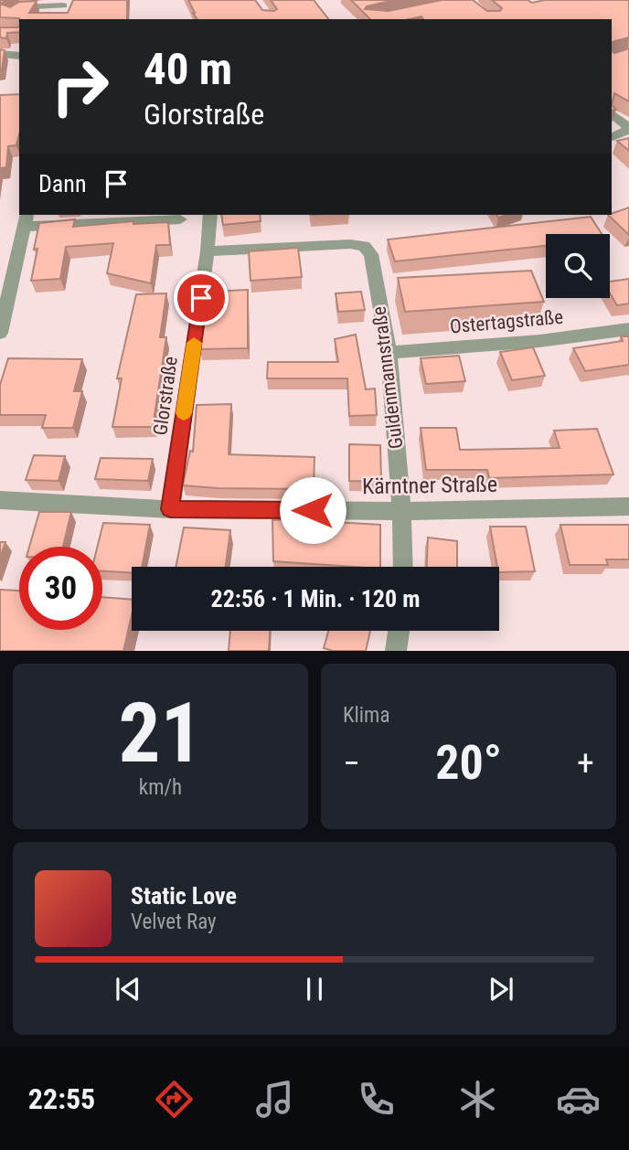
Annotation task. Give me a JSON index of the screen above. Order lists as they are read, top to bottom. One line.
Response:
{"streets":{"street":["Ostertagstraße","Guldenmannstraße","Glorstraße","Kärntner Straße"]},"crossings":[["Ostertagstraße","Guldenmannstraße"],["Guldenmannstraße","Glorstraße"],["Guldenmannstraße","Kärntner Straße"],["Glorstraße","Kärntner Straße"]],"page":{"turn":["40 m","Glorstraße"],"then":"Dann","limit":"30","trip":"22:56 · 1 Min. · 120 m","tile":[["21","km/h"],"Klima"],"heat":["−","20°","+"],"song":["Static Love","Velvet Ray"],"tabs":"22:55"}}
